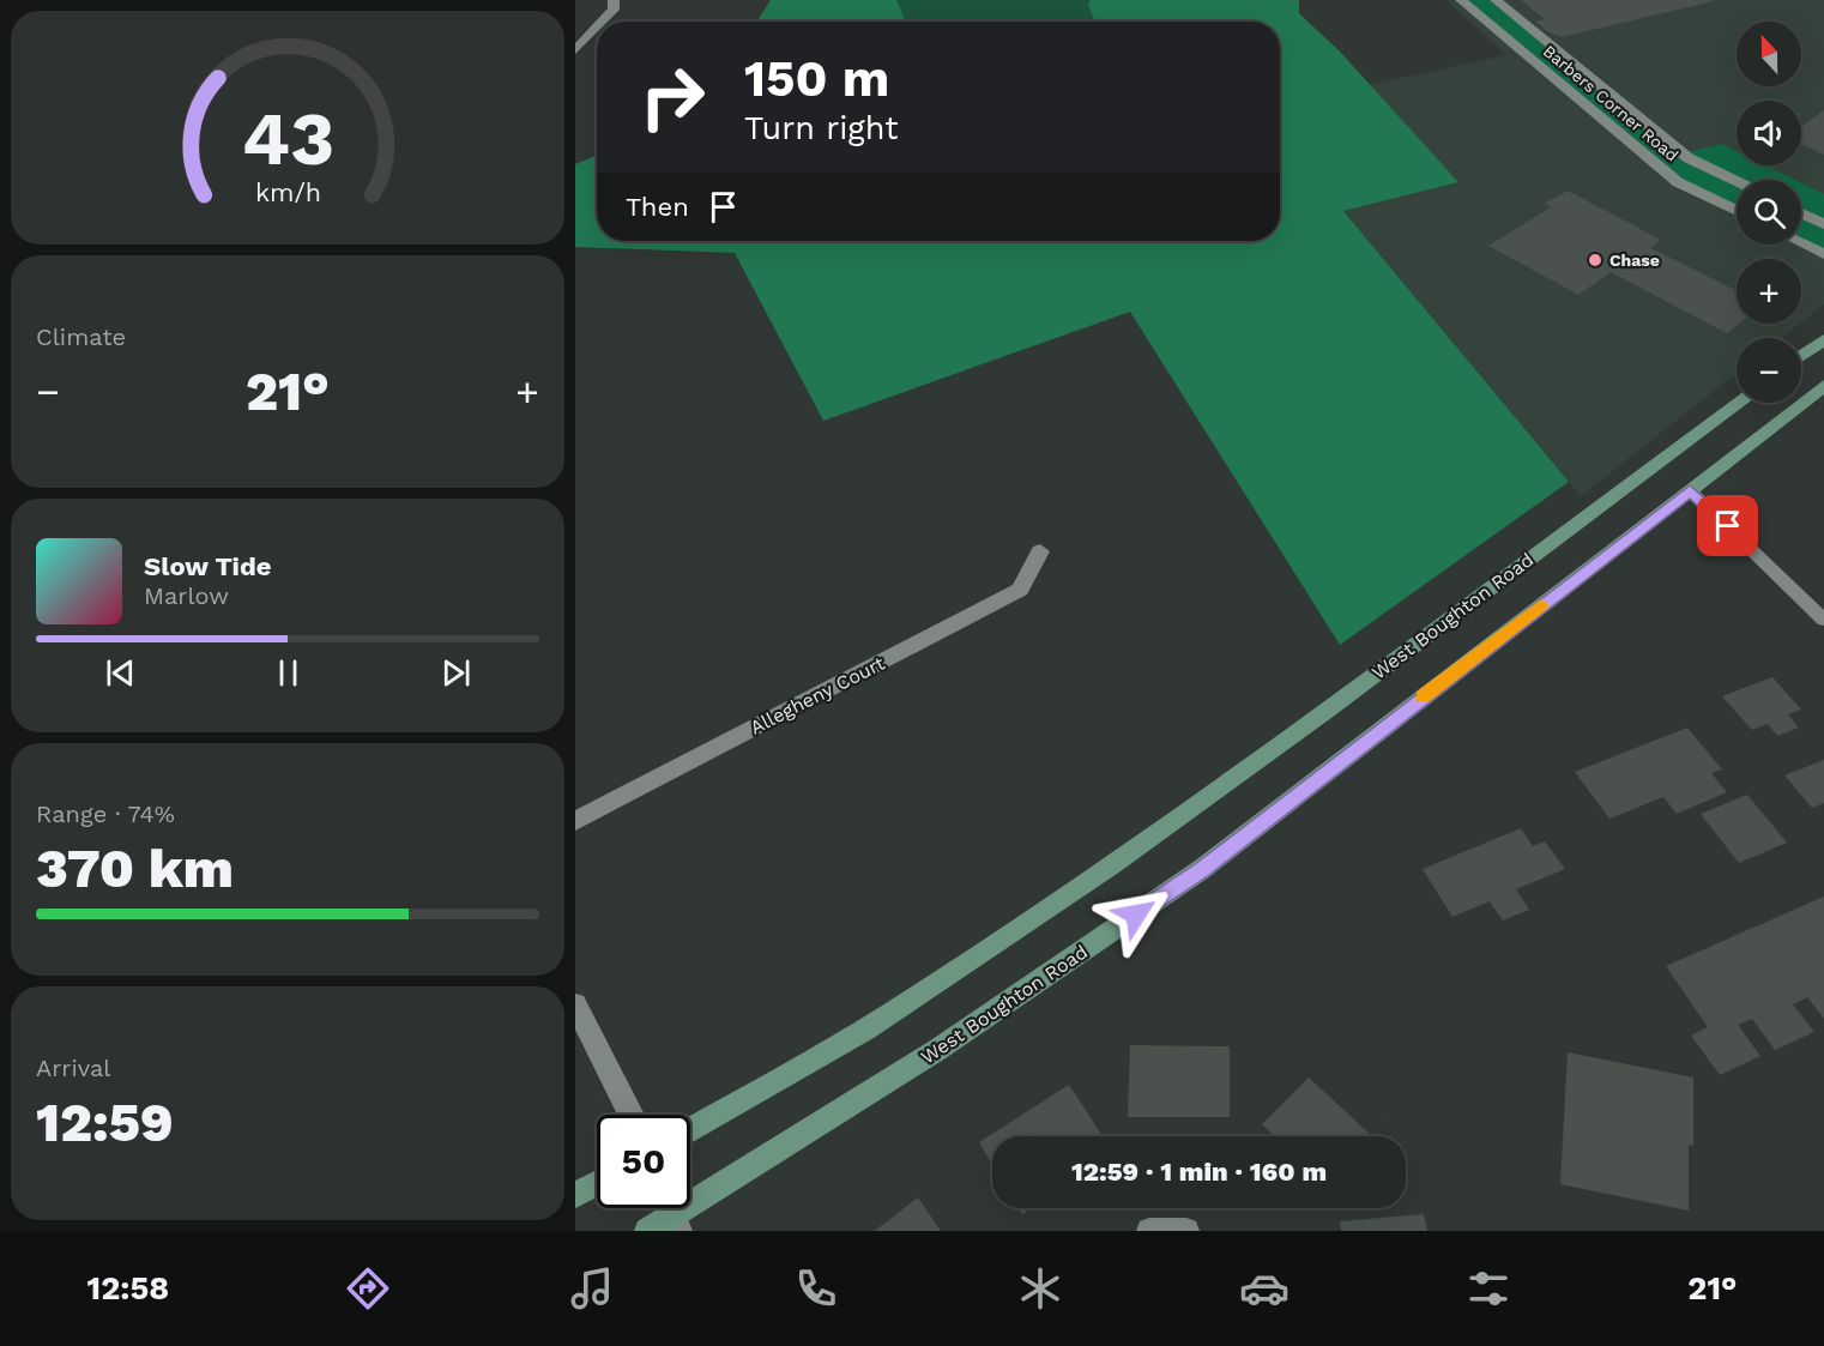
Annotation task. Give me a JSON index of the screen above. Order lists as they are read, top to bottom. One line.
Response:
{"streets":{"main road":["West Boughton Road"],"street":["Barbers Corner Road","Allegheny Court"]},"places":["Chase"],"north":"top","page":{"map_buttons":["+","−"],"turn":["150 m","Turn right"],"then":"Then","tile":["Climate",["Range · 74%","370 km"],["Arrival","12:59"]],"heat":["−","21°","+"],"song":["Slow Tide","Marlow"],"limit":"50","trip":"12:59 · 1 min · 160 m","tabs":["12:58","21°"],"gauge":["43","km/h"]}}
